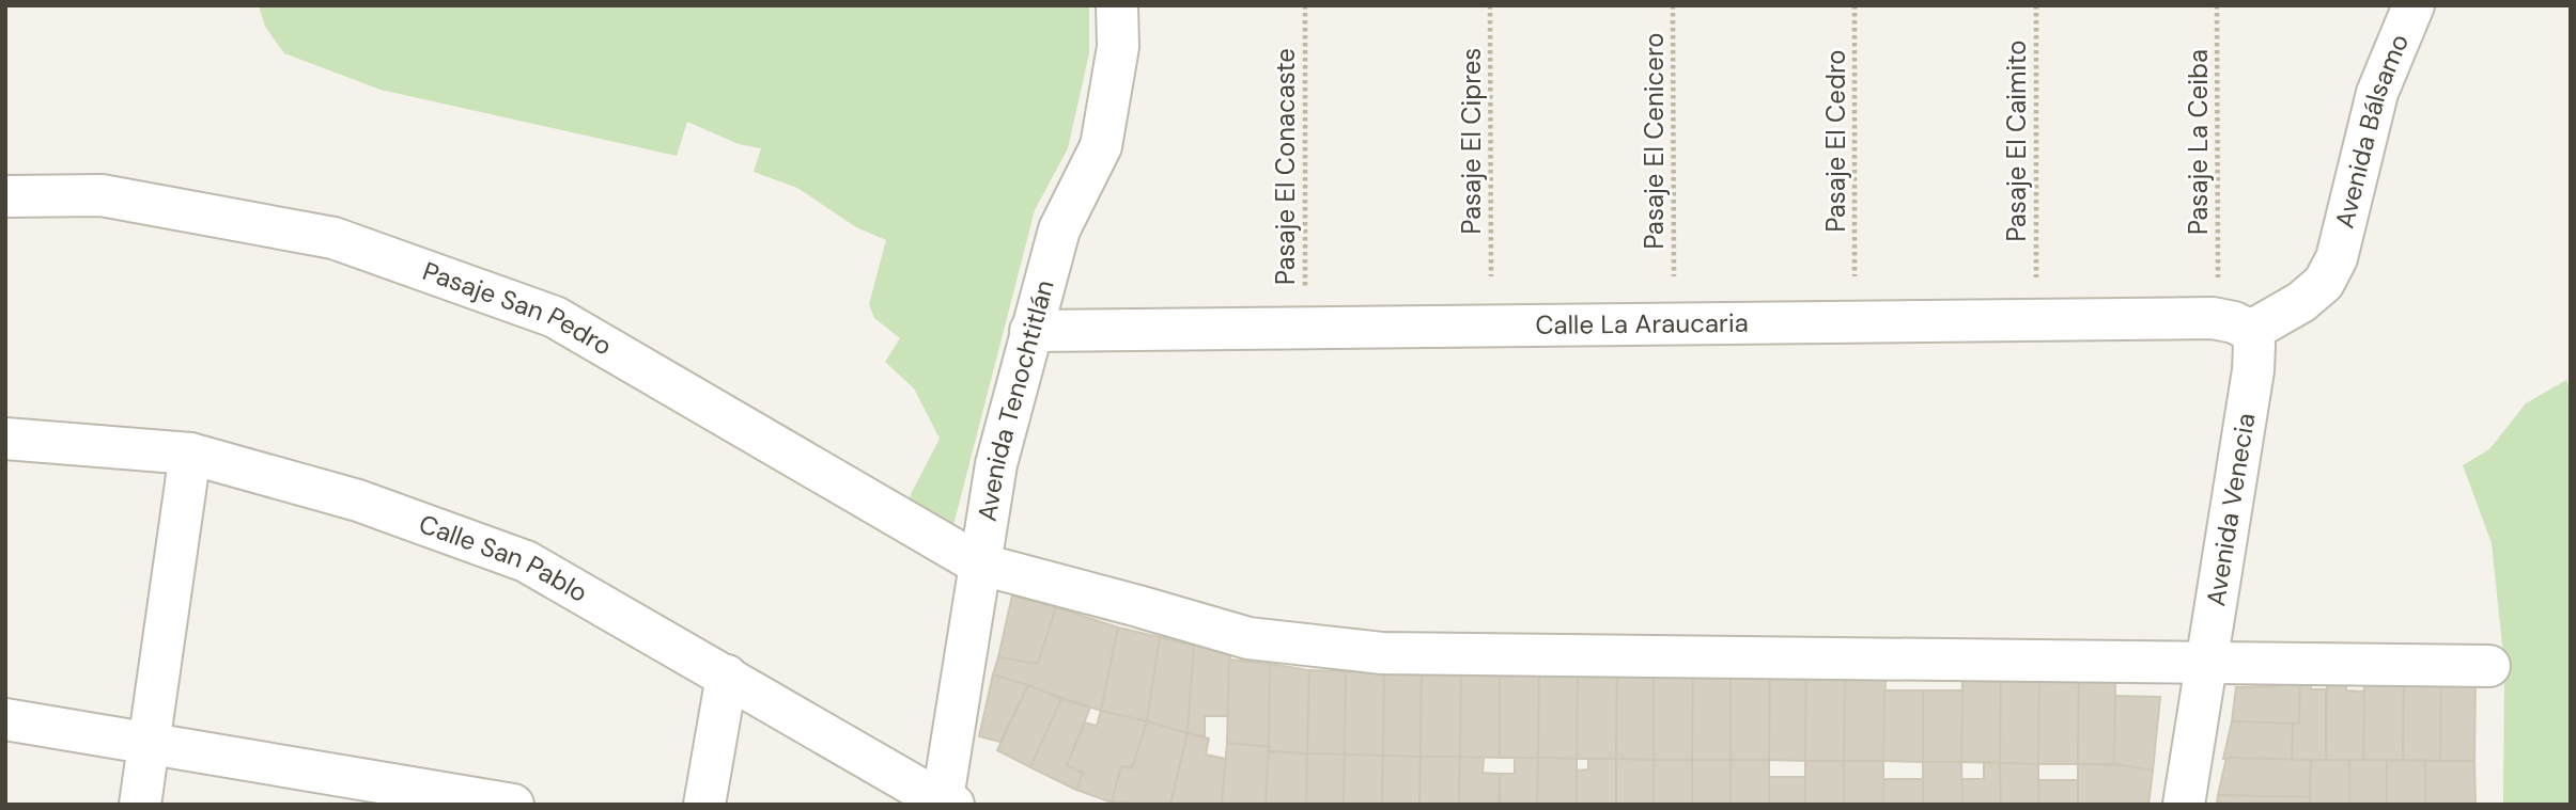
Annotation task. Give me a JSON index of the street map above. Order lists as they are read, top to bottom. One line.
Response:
{"streets":{"street":["Avenida Bálsamo","Pasaje San Pedro","Calle La Araucaria","Avenida Tenochtitlán","Avenida Venecia","Calle San Pablo"],"path":["Pasaje El Cipres","Pasaje El Cenicero","Pasaje El Cedro","Pasaje El Caimito","Pasaje La Ceiba","Pasaje El Conacaste"]},"crossings":[["Avenida Bálsamo","Calle La Araucaria"],["Avenida Bálsamo","Avenida Venecia"],["Pasaje El Conacaste","Calle La Araucaria"],["Pasaje San Pedro","Avenida Tenochtitlán"],["Pasaje San Pedro","Avenida Venecia"],["Calle La Araucaria","Avenida Tenochtitlán"],["Calle La Araucaria","Avenida Venecia"],["Avenida Tenochtitlán","Calle San Pablo"]]}
